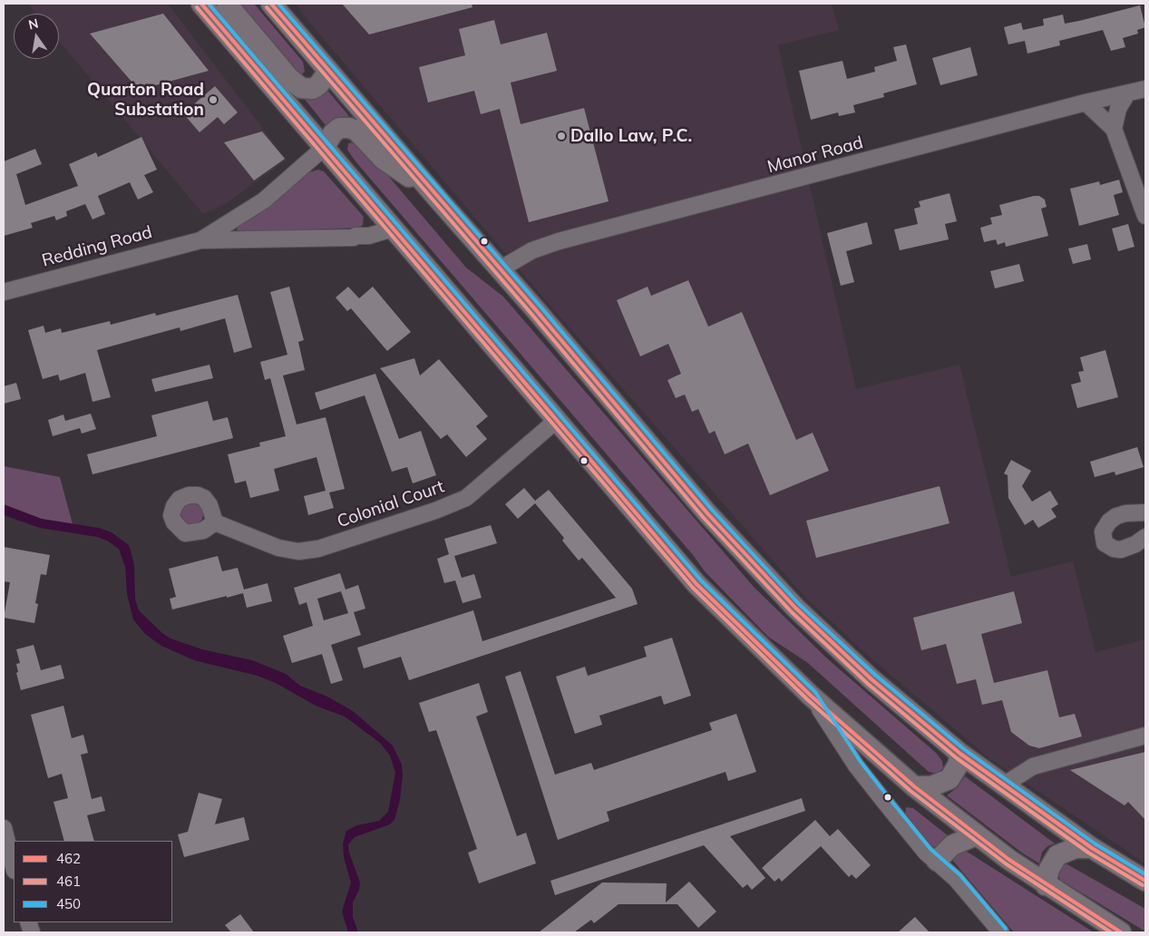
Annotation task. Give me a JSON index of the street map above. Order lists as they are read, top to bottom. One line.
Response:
{"streets":{"street":["Manor Road","Redding Road","Colonial Court"]},"places":["Quarton Road Substation","Dallo Law, P.C."],"lines":["transit line 462","transit line 450","transit line 461"],"legend":["462","461","450"],"north":"top"}
